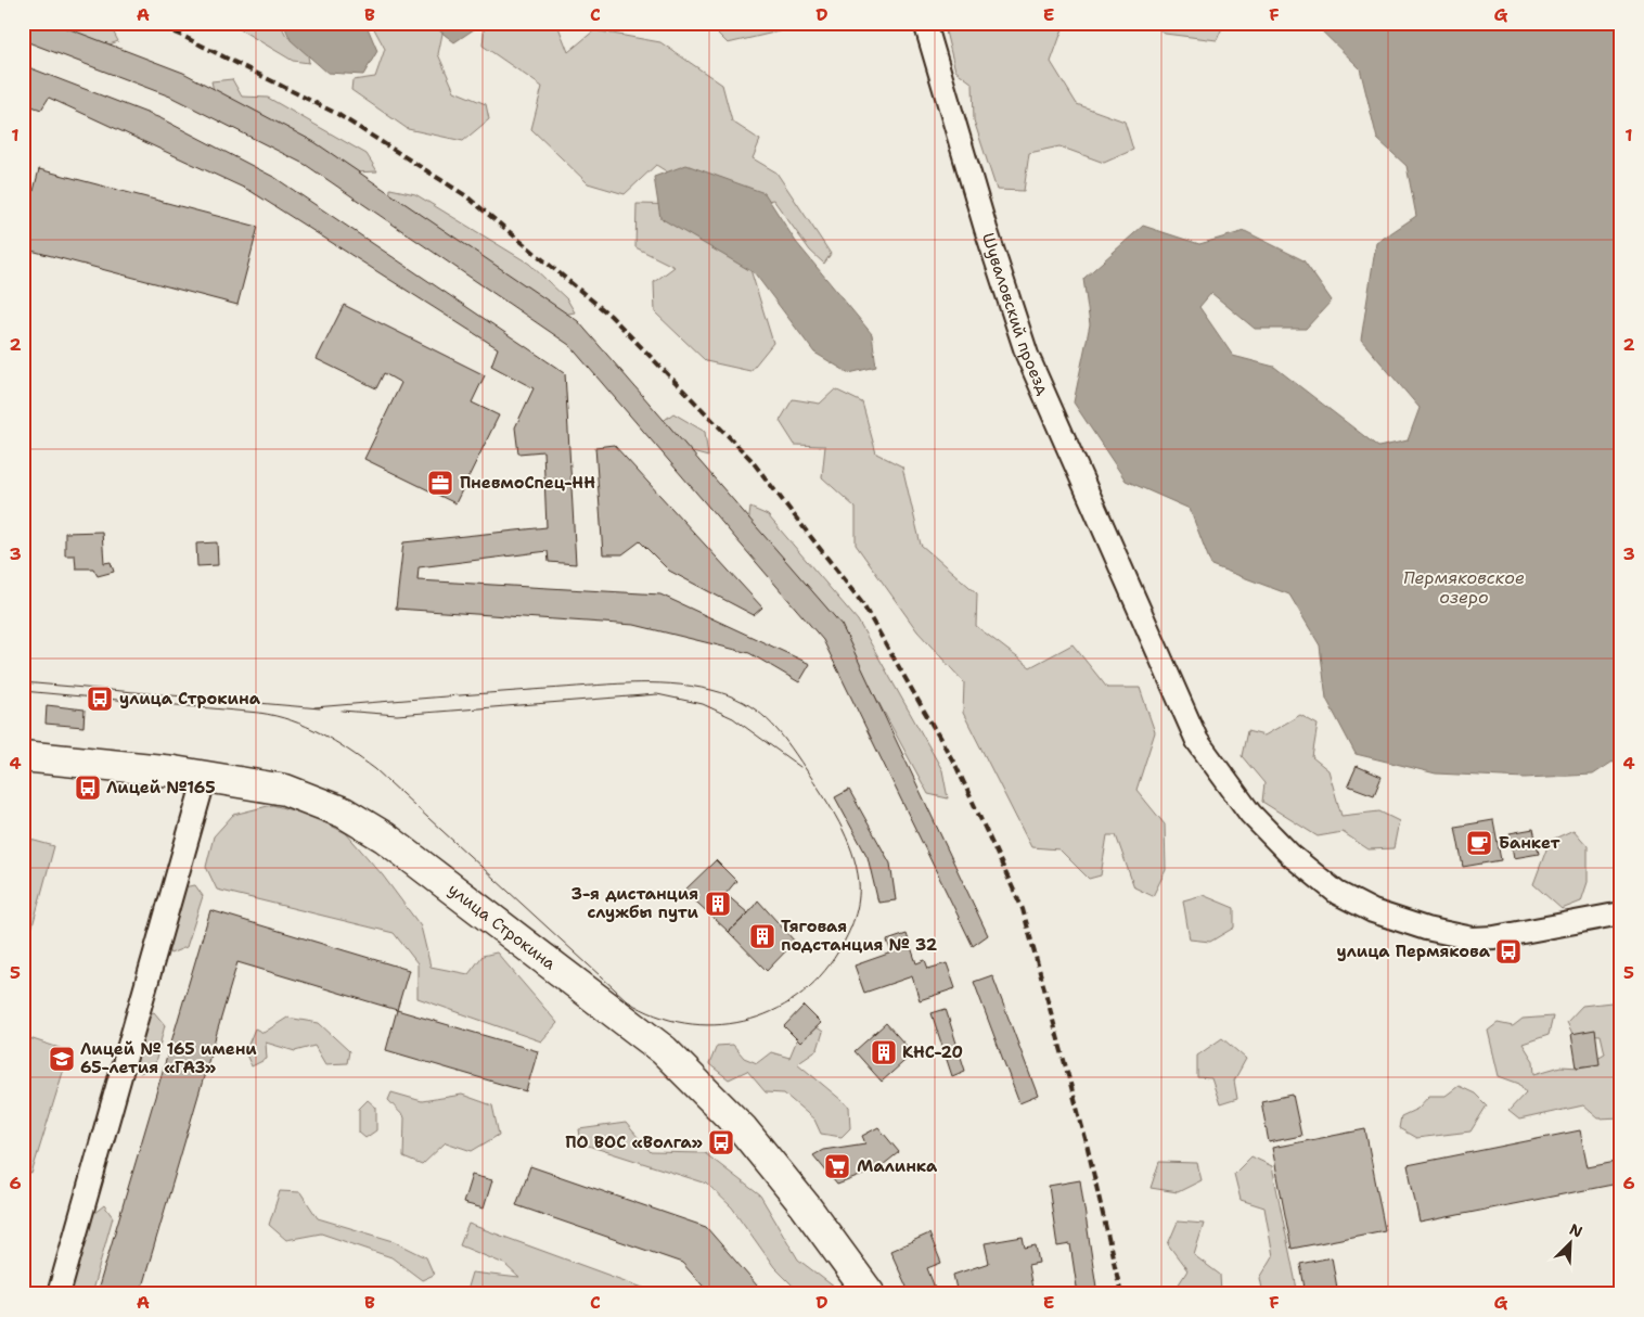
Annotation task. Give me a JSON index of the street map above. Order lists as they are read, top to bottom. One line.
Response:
{"streets":{"street":["Шуваловский проезд","улица Строкина"]},"water":["Пермяковское озеро"],"places":{"office":["ПневмоСпец-НН"],"bus stop":["улица Строкина","Лицей №165","улица Пермякова","ПО ВОС «Волга»"],"cafe":["Банкет"],"building":["3-я дистанция службы пути","Тяговая подстанция № 32","КНС-20"],"school or university":["Лицей № 165 имени 65-летия «ГАЗ»"],"supermarket":["Малинка"]},"north":"top right","grid":{"columns":["A","B","C","D","E","F","G"],"rows":["1","2","3","4","5","6"]}}
